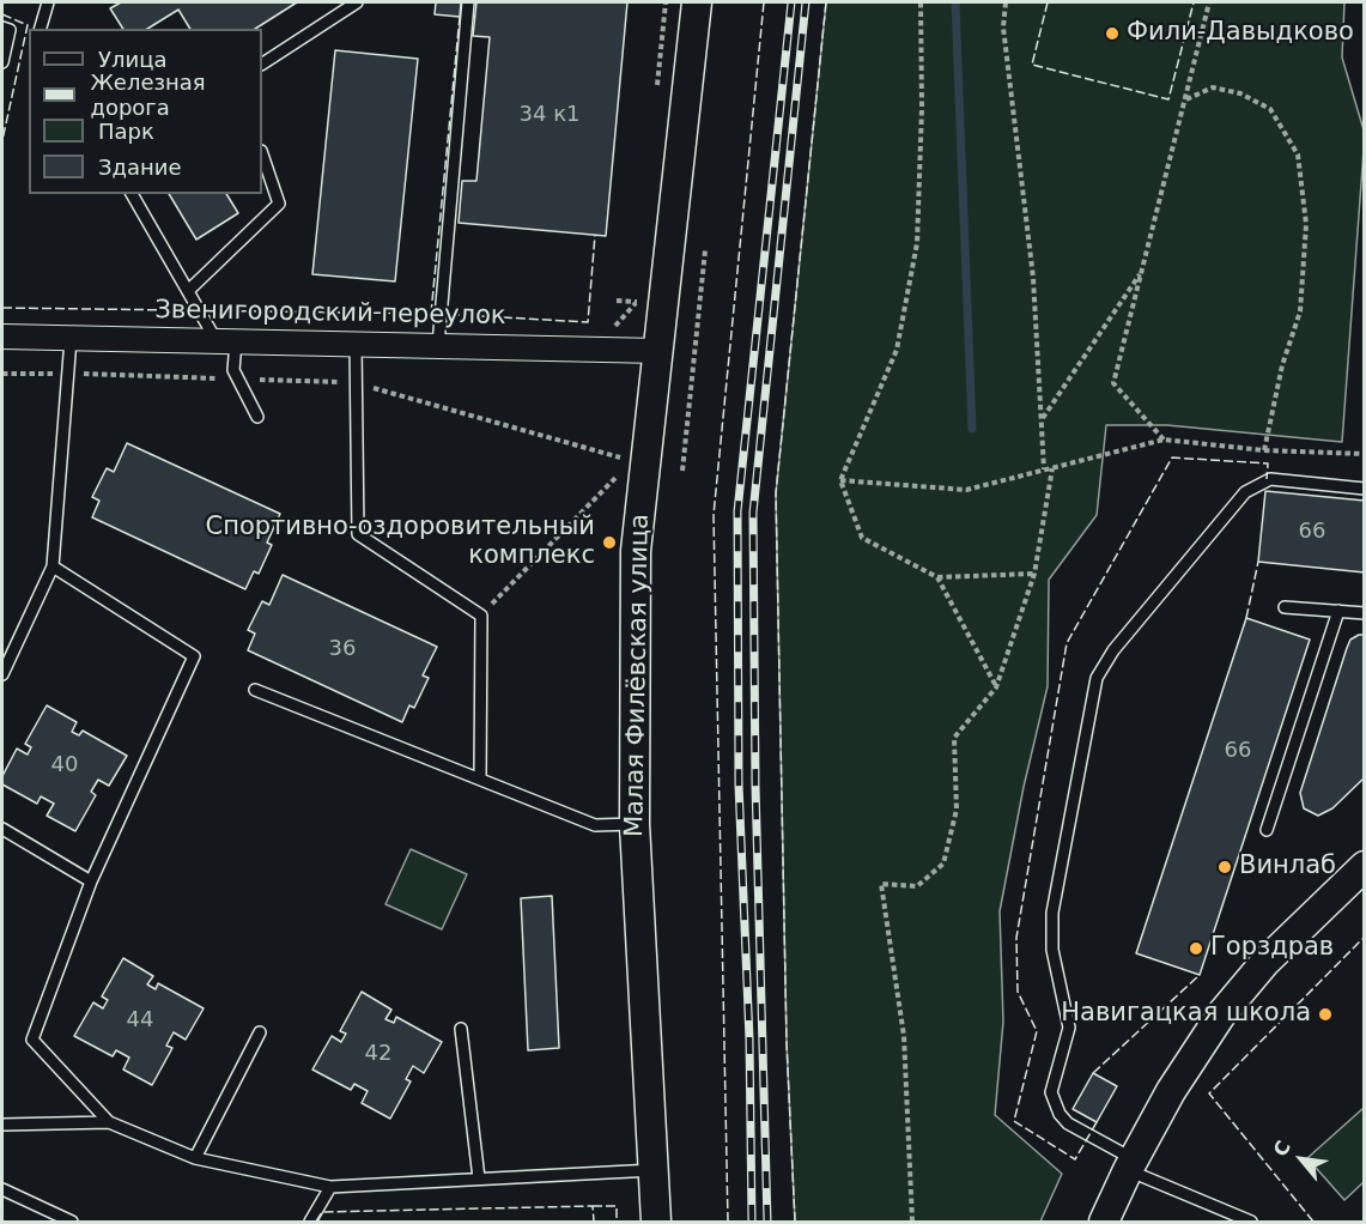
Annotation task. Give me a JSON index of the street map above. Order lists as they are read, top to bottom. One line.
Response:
{"streets":{"street":["Звенигородский переулок","Малая Филёвская улица"]},"crossings":[["Звенигородский переулок","Малая Филёвская улица"]],"places":["Фили-Давыдково","Спортивно-оздоровительный комплекс","Винлаб","Горздрав","Навигацкая школа"],"house_numbers":["34 к1","66","36","66","40","44","42"],"legend":["Улица","Железная дорога","Парк","Здание"],"north":"top left"}
